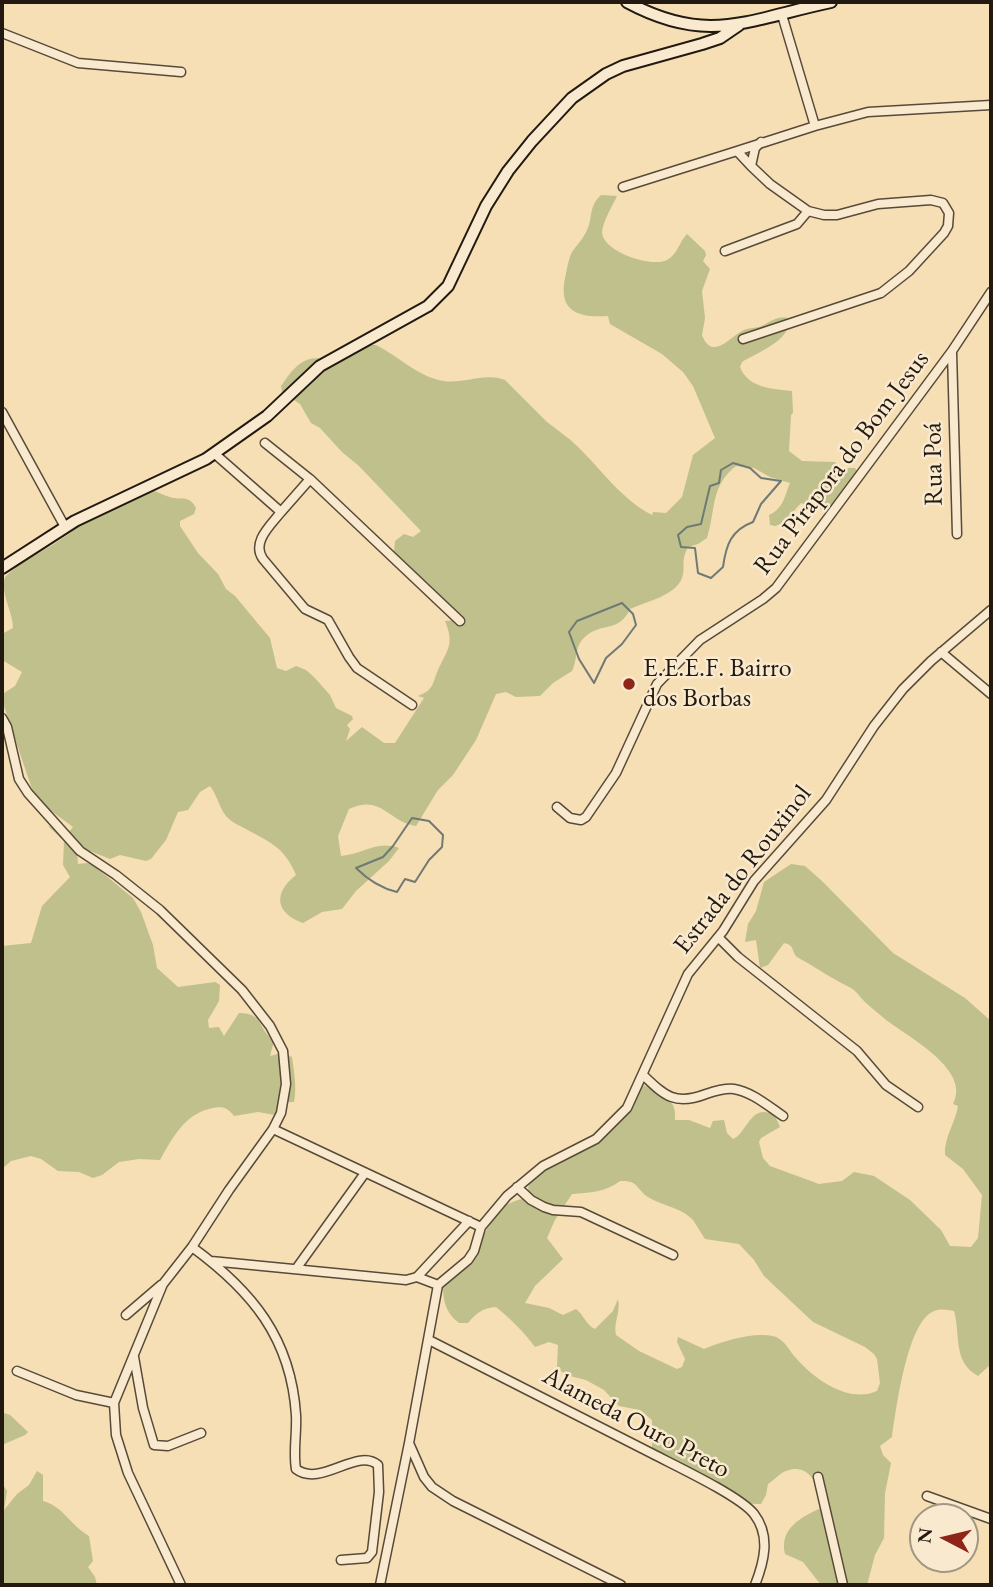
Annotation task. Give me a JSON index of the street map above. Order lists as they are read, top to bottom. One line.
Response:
{"streets":{"street":["Rua Pirapora do Bom Jesus","Rua Poá","Estrada do Rouxinol","Alameda Ouro Preto"]},"crossings":[["Rua Pirapora do Bom Jesus","Rua Poá"]],"places":["E.E.E.F. Bairro dos Borbas"],"north":"left"}
